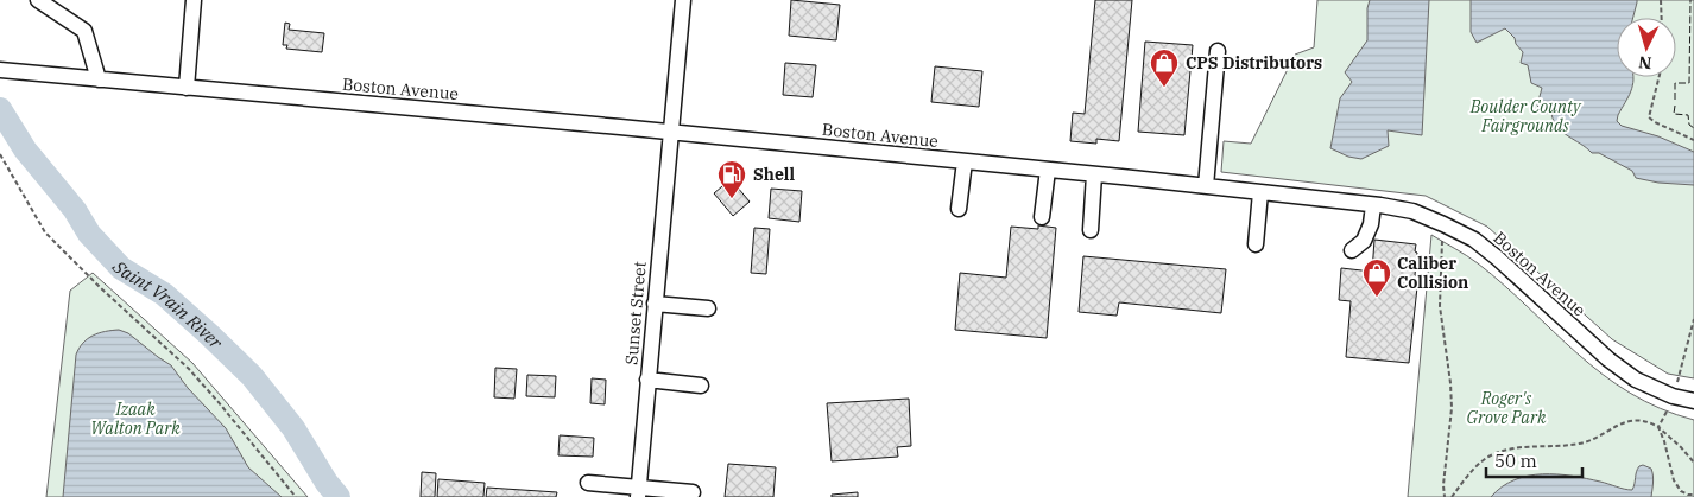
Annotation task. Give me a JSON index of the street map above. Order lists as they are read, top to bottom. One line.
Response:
{"streets":{"street":["Boston Avenue","Sunset Street"]},"crossings":[["Boston Avenue","Sunset Street"]],"water":["Saint Vrain River"],"parks":["Boulder County Fairgrounds","Roger's Grove Park","Izaak Walton Park"],"places":{"shop":["CPS Distributors","Caliber Collision"],"fuel station":["Shell"]},"scale_bar":"50 m","north":"bottom"}
